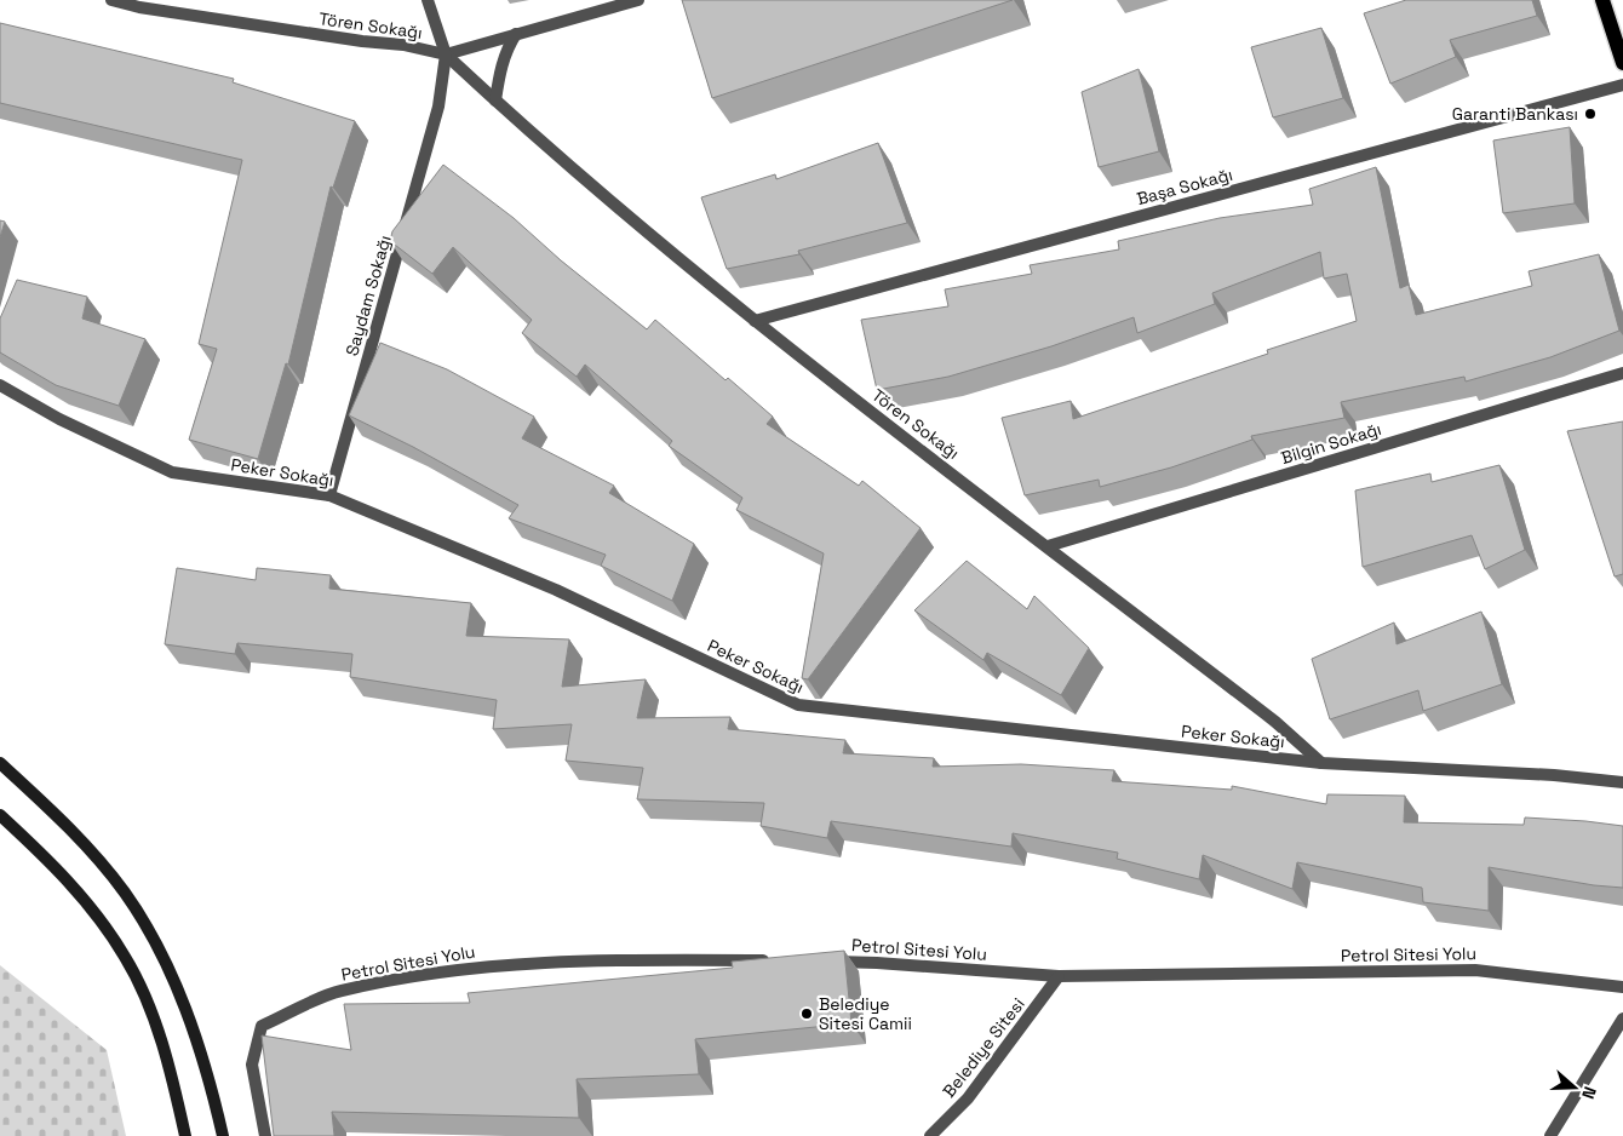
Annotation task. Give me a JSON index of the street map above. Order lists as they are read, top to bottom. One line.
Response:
{"streets":{"street":["Tören Sokağı","Başa Sokağı","Saydam Sokağı","Bilgin Sokağı","Peker Sokağı","Petrol Sitesi Yolu","Belediye Sitesi"]},"crossings":[["Tören Sokağı","Başa Sokağı"],["Tören Sokağı","Saydam Sokağı"],["Tören Sokağı","Bilgin Sokağı"],["Tören Sokağı","Peker Sokağı"],["Saydam Sokağı","Peker Sokağı"],["Petrol Sitesi Yolu","Belediye Sitesi"]],"places":["Garanti Bankası","Belediye Sitesi Camii"],"north":"right"}
